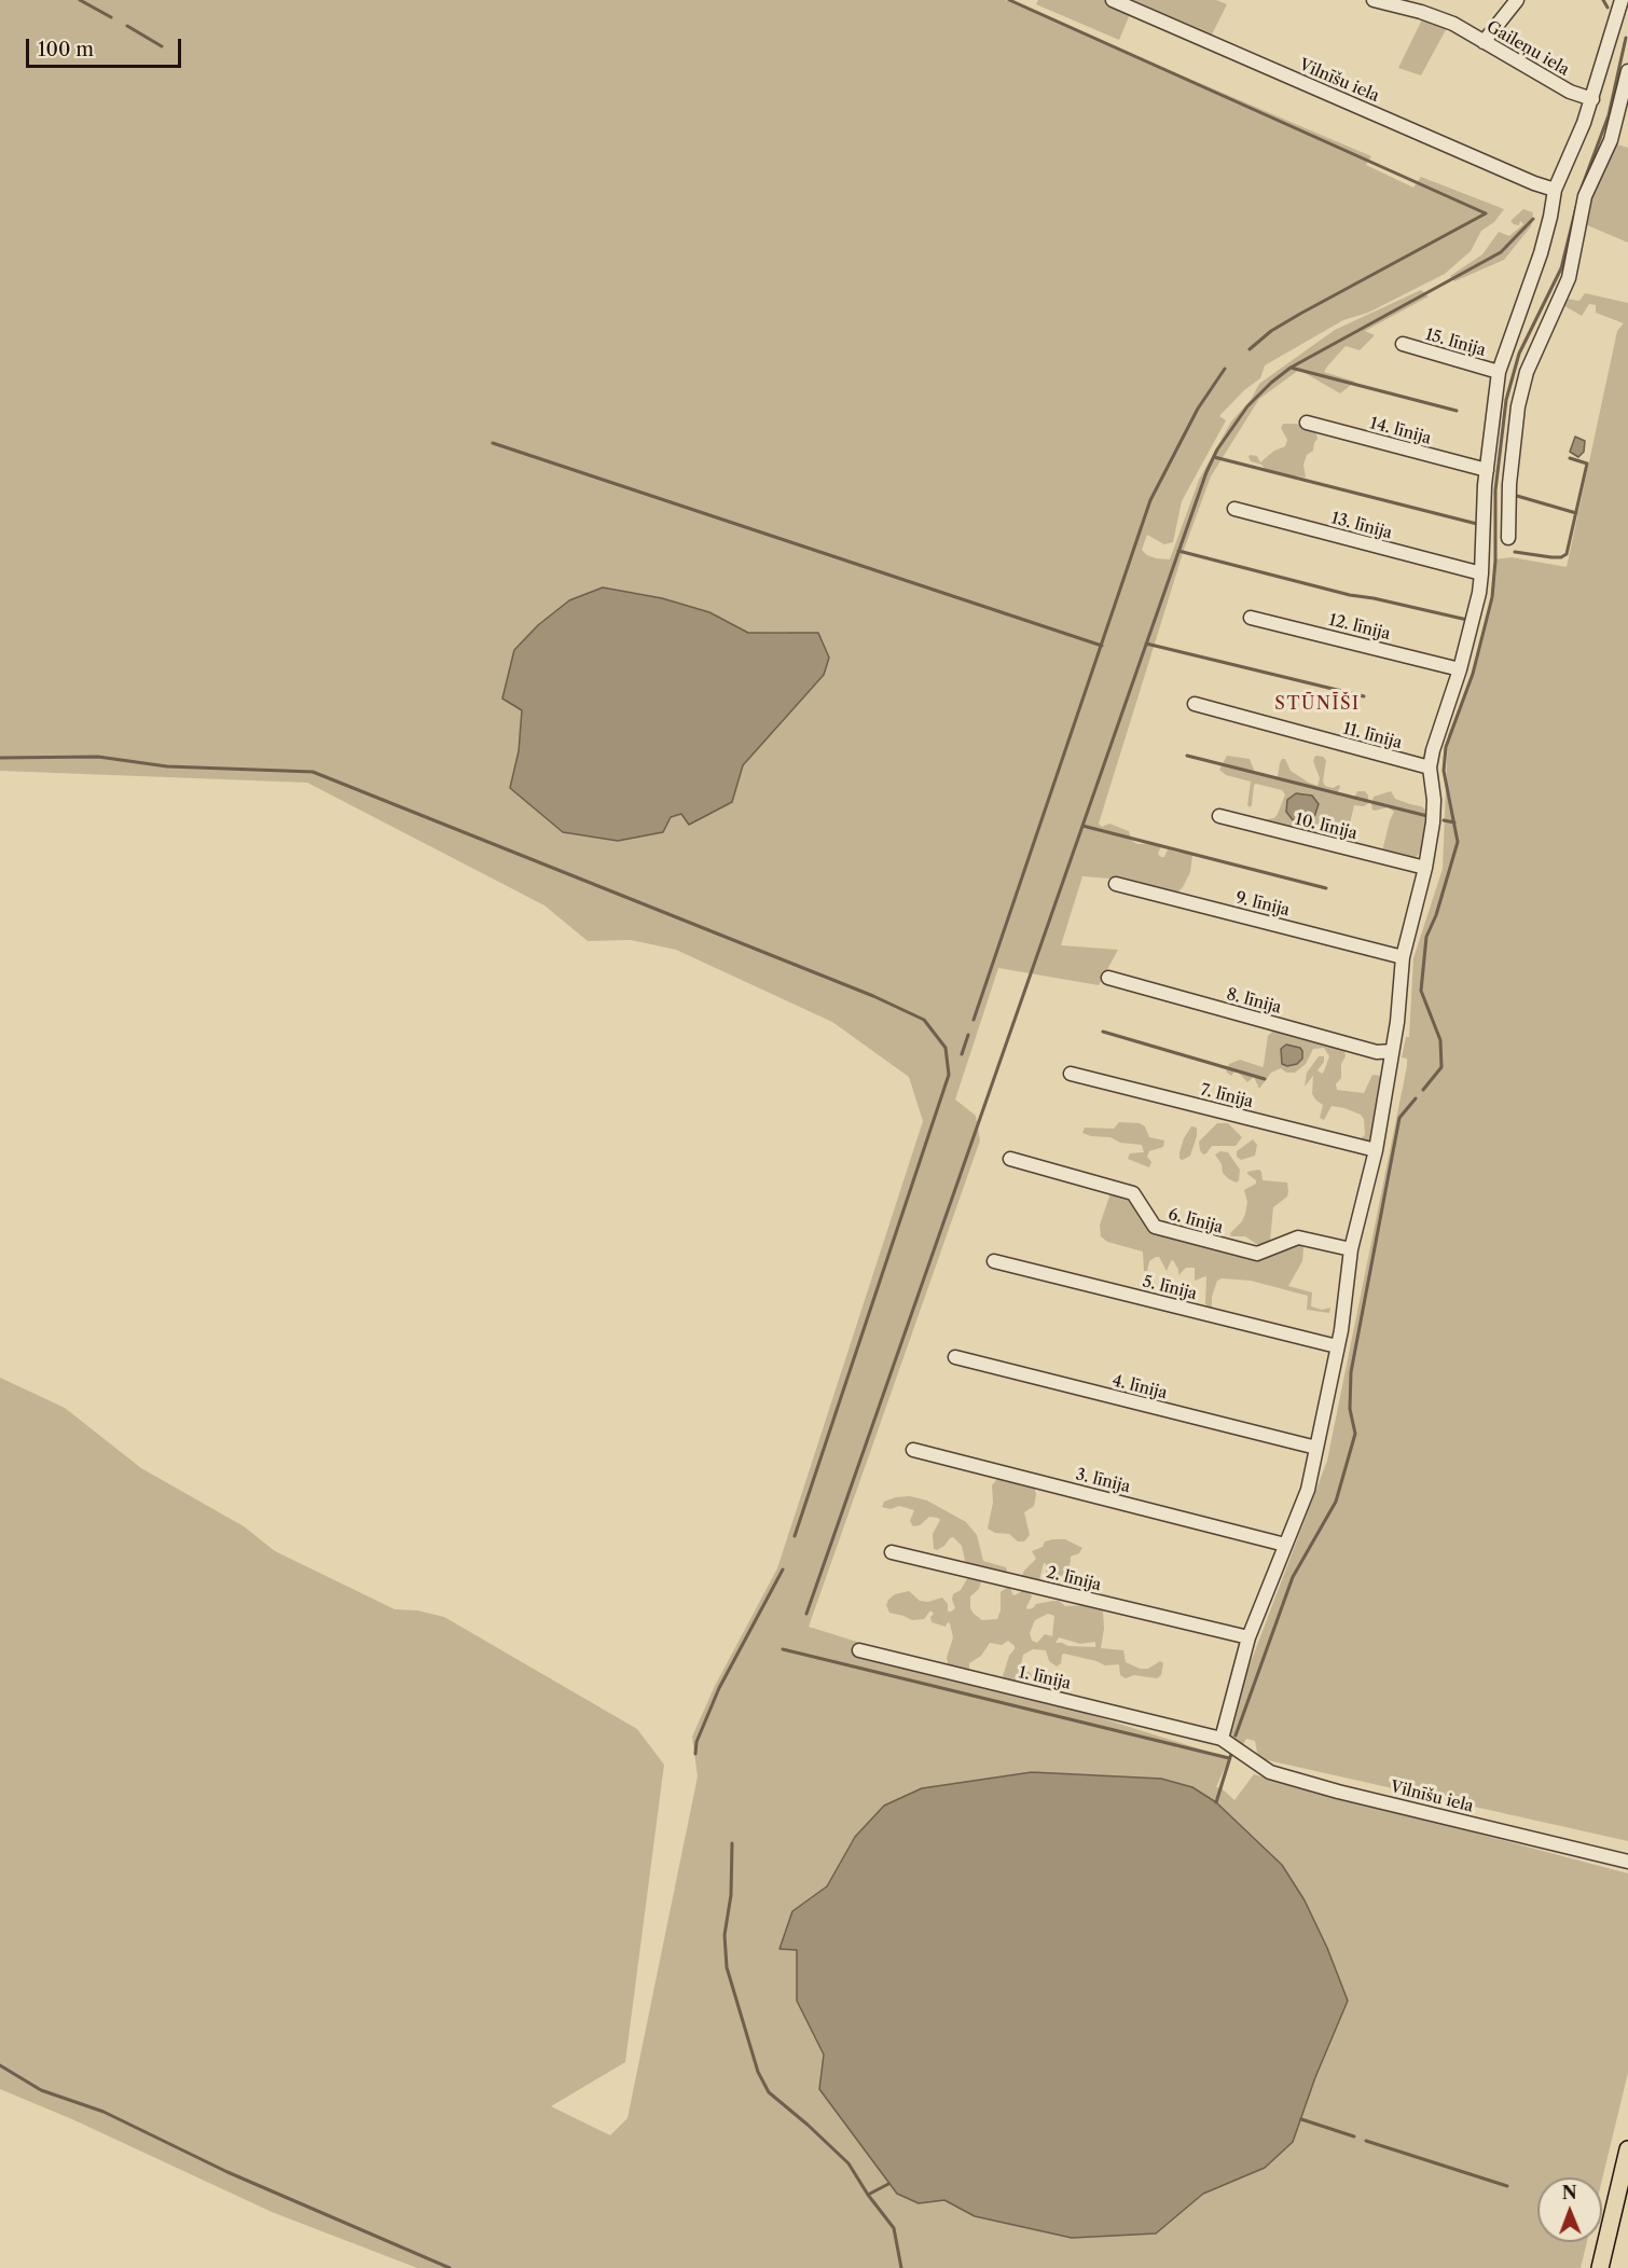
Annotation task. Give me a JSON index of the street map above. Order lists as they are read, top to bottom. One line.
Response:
{"streets":{"street":["Gaileņu iela","Vilnīšu iela","15. līnija","14. līnija","13. līnija","12. līnija","11. līnija","10. līnija","9. līnija","8. līnija","7. līnija","6. līnija","5. līnija","4. līnija","3. līnija","2. līnija","1. līnija"]},"crossings":[["Vilnīšu iela","1. līnija"]],"districts":["STŪNĪŠI"],"scale_bar":"100 m","north":"top"}
